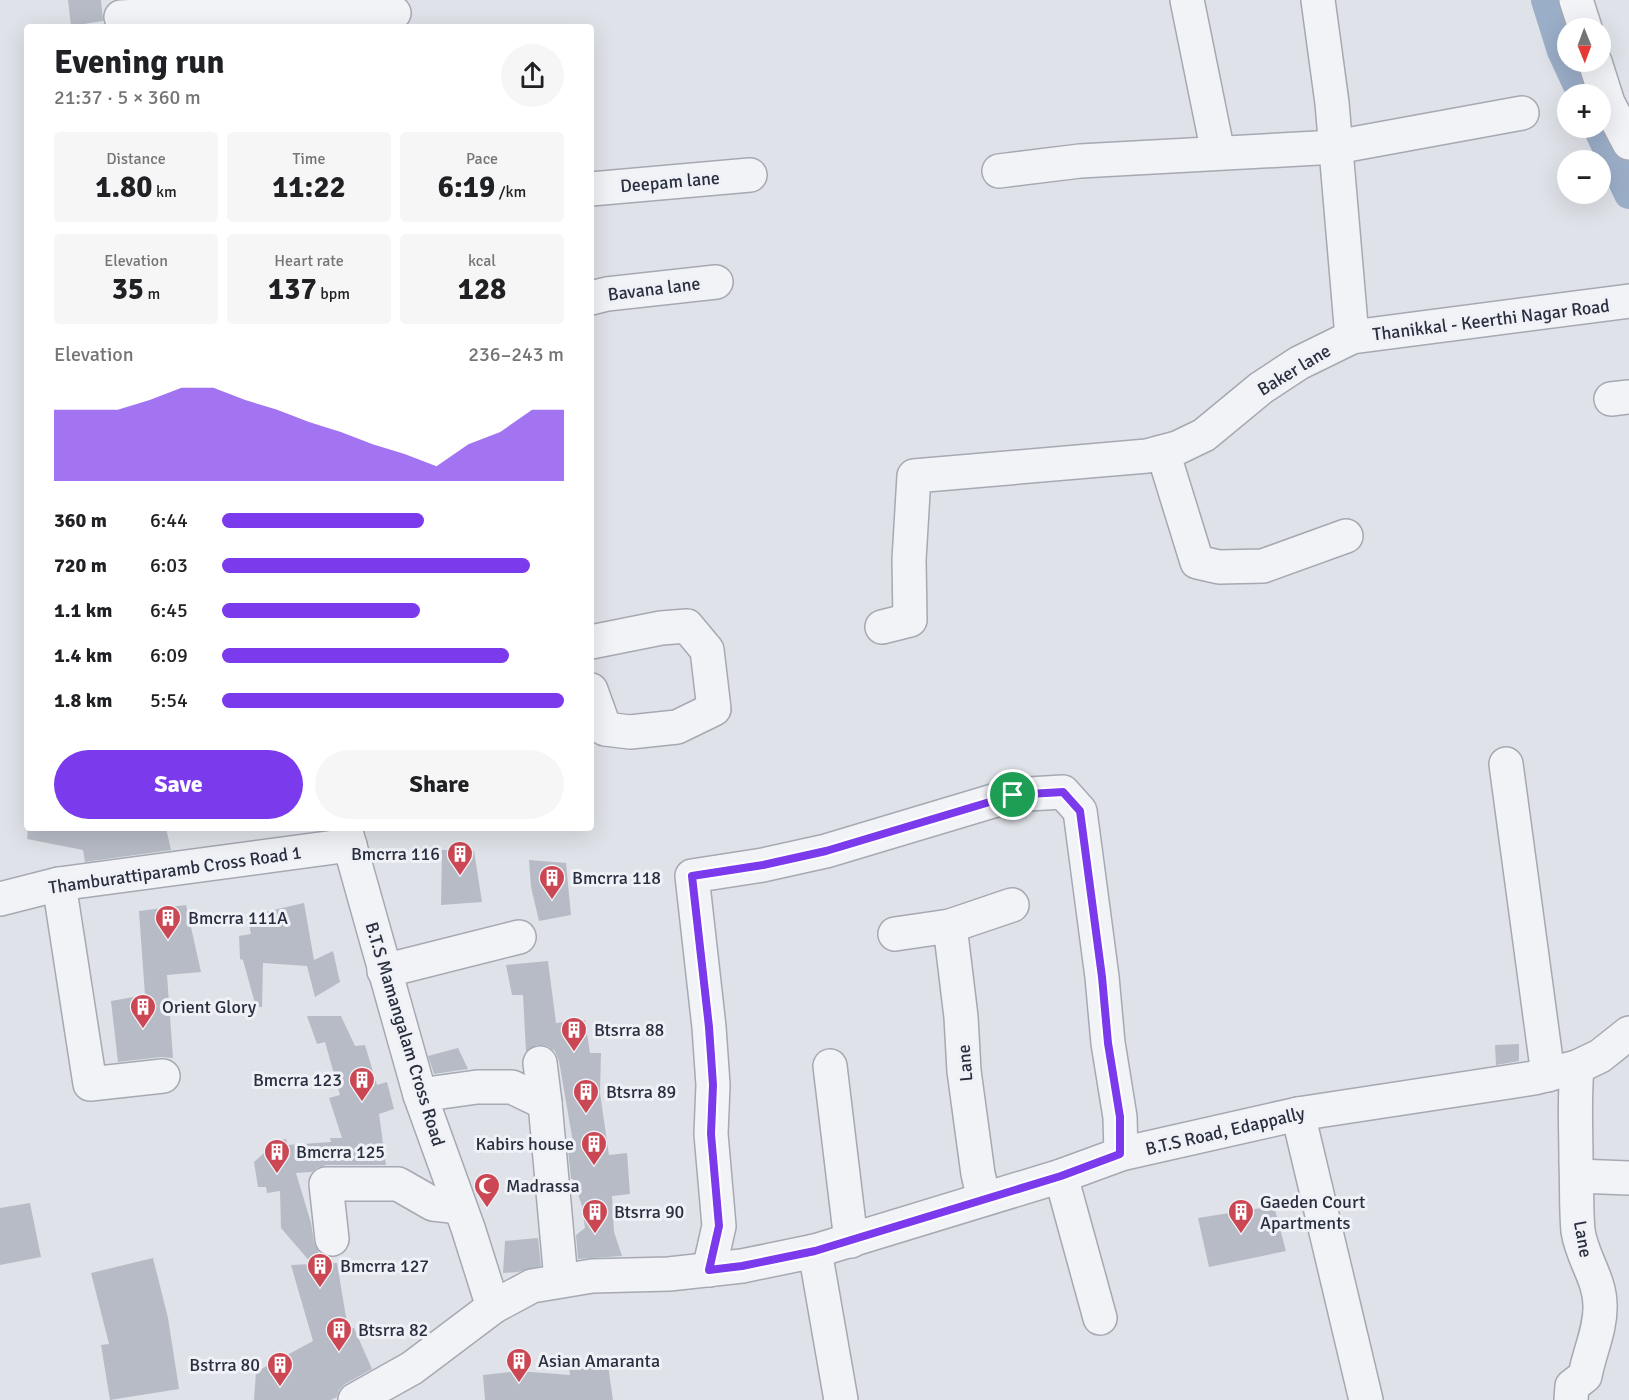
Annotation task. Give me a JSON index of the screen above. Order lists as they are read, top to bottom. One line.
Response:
{"streets":{"street":["Deepam lane","Bavana lane","Thanikkal - Keerthi Nagar Road","Baker lane","Thamburattiparamb Cross Road 1","B.T.S Mamangalam Cross Road","Lane","B.T.S Road, Edappally"]},"crossings":[["Thanikkal - Keerthi Nagar Road","Baker lane"],["Thamburattiparamb Cross Road 1","B.T.S Mamangalam Cross Road"],["B.T.S Mamangalam Cross Road","B.T.S Road, Edappally"],["Lane","B.T.S Road, Edappally"]],"places":{"building":["Bmcrra 116","Bmcrra 118","Bmcrra 111A","Orient Glory","Btsrra 88","Bmcrra 123","Btsrra 89","Kabirs house","Bmcrra 125","Btsrra 90","Gaeden Court Apartments","Bmcrra 127","Btsrra 82","Asian Amaranta","Bstrra 80"],"mosque":["Madrassa"]},"north":"bottom","page":{"map_buttons":["+","−"],"heading":["Evening run","21:37 · 5 × 360 m"],"stats":[["Distance","1.80 km"],["Time","11:22"],["Pace","6:19 /km"],["Elevation","35 m"],["Heart rate","137 bpm"],["kcal","128"]],"chart":["Elevation","236–243 m"],"list":[{"name":"360 m","note":"6:44"},{"name":"720 m","note":"6:03"},{"name":"1.1 km","note":"6:45"},{"name":"1.4 km","note":"6:09"},{"name":"1.8 km","note":"5:54"}],"buttons":["Save","Share"]}}
